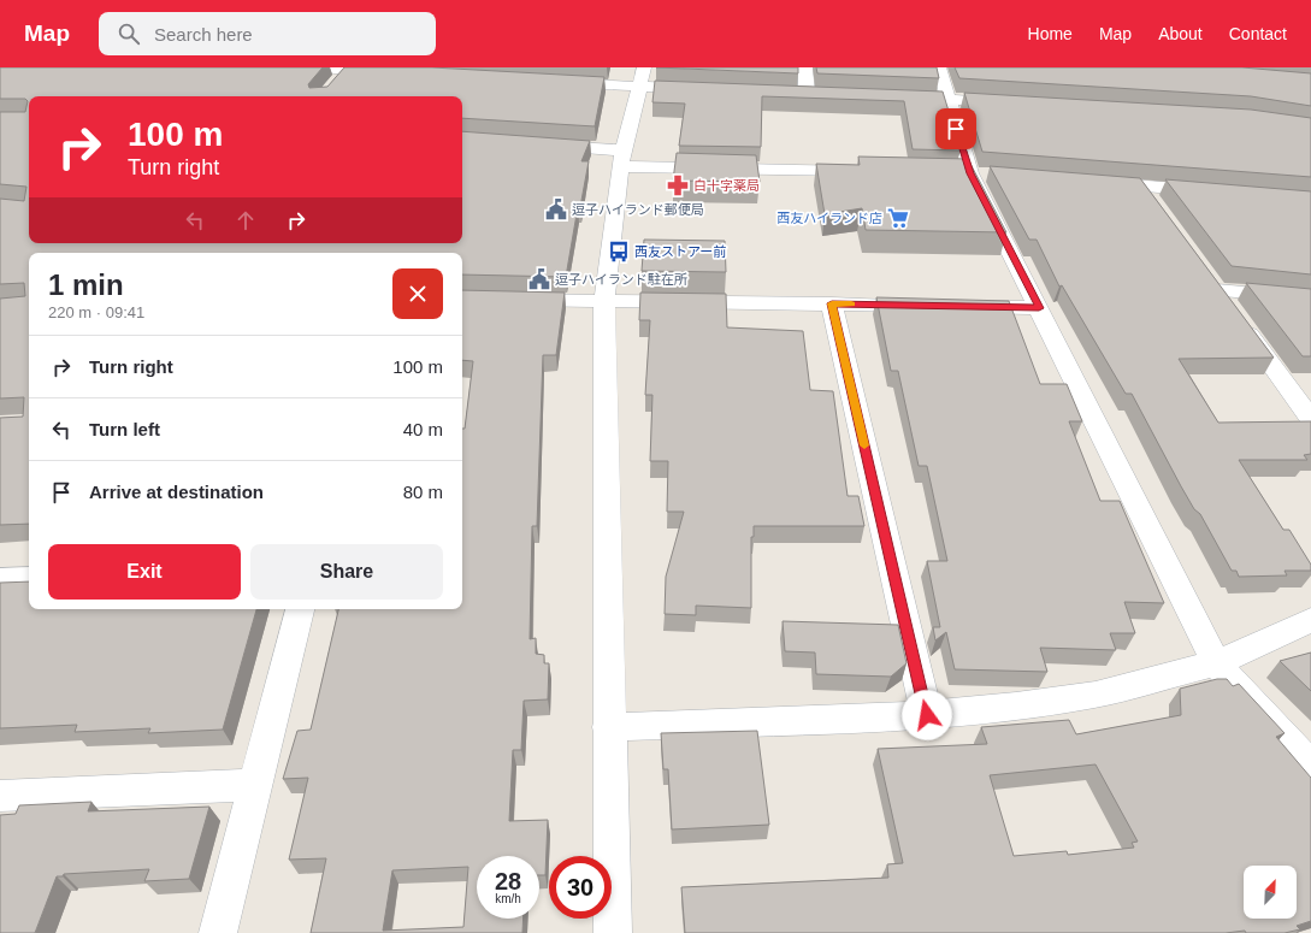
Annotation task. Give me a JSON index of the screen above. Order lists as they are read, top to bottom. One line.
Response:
{"places":{"pharmacy":["白十字薬局"],"public building":["逗子ハイランド郵便局","逗子ハイランド駐在所"],"supermarket":["西友ハイランド店"],"bus stop":["西友ストアー前"]},"north":"top right","page":{"header":"Map","search":"Search here","nav":["Home","Map","About","Contact"],"turn":["100 m","Turn right"],"heading":["1 min","220 m · 09:41"],"list":[{"name":"Turn right","value":"100 m"},{"name":"Turn left","value":"40 m"},{"name":"Arrive at destination","value":"80 m"}],"buttons":["Exit","Share"],"speed":"28 km/h","limit":"30"}}
